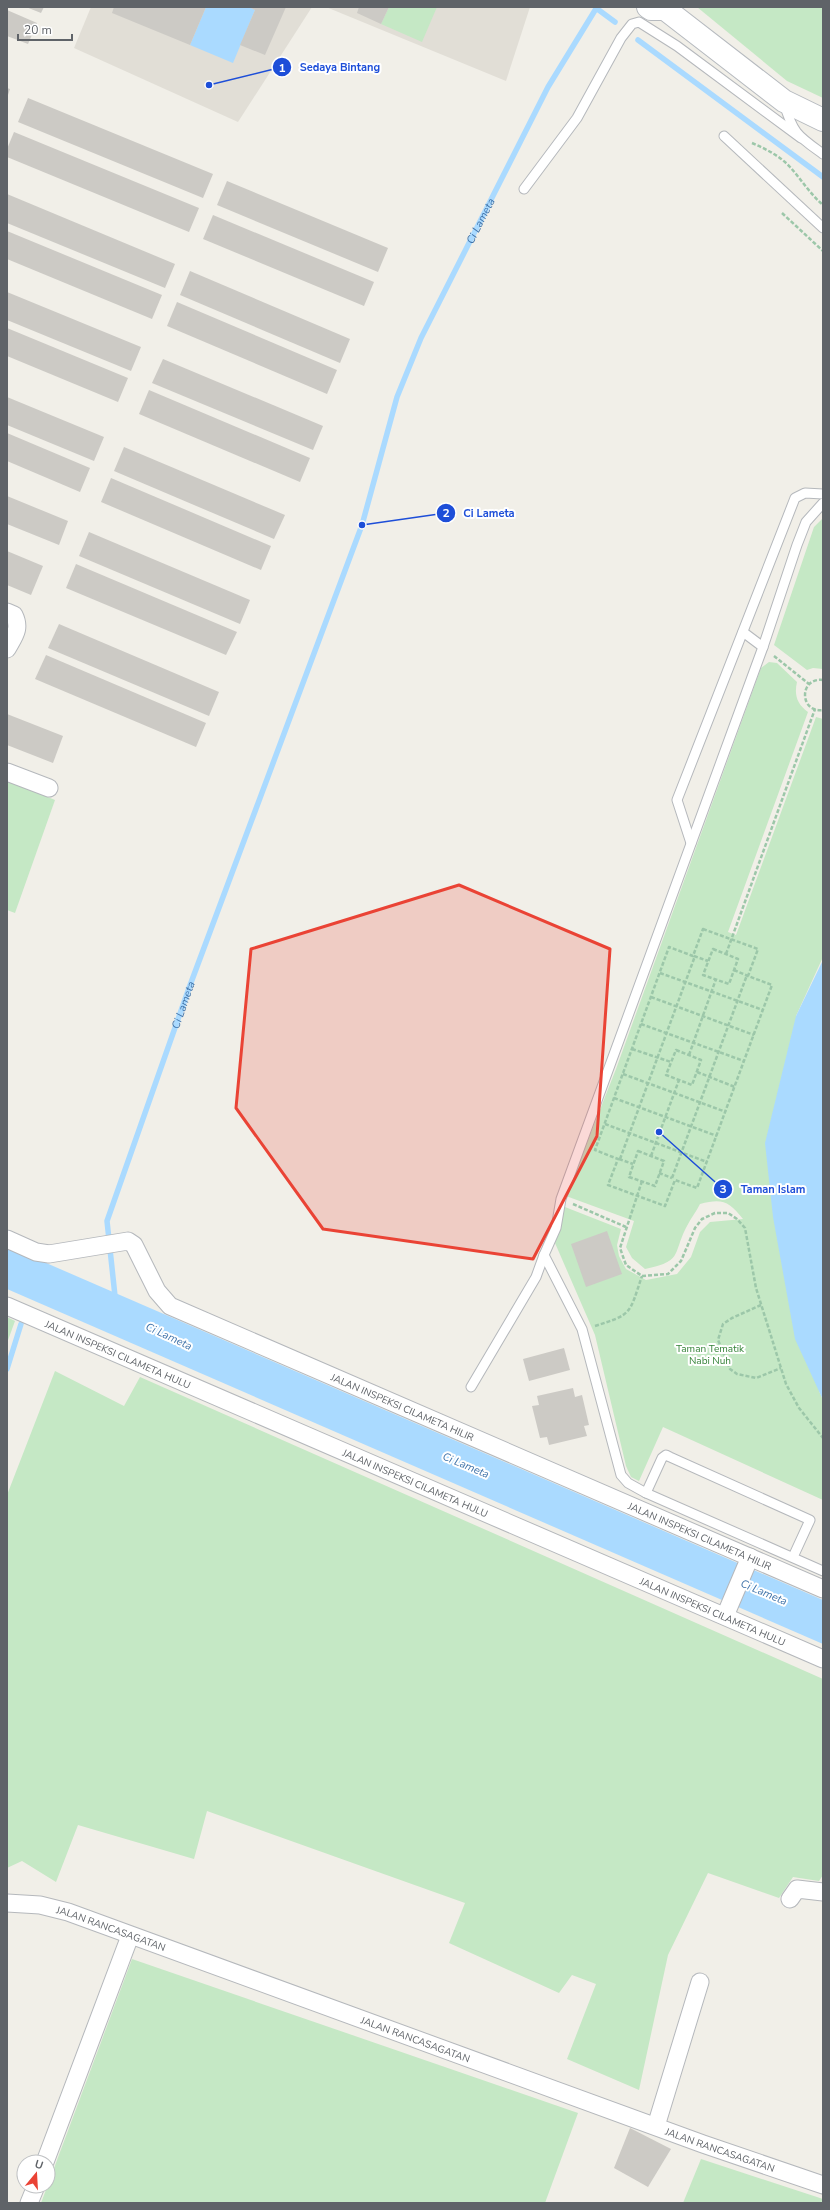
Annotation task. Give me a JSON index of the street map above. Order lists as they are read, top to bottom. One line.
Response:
{"streets":{"street":["JALAN INSPEKSI CILAMETA HULU","JALAN INSPEKSI CILAMETA HILIR","JALAN RANCASAGATAN"]},"water":["Ci Lameta"],"parks":["Taman Tematik Nabi Nuh"],"places":["Sedaya Bintang","Ci Lameta","Taman Islam"],"scale_bar":"20 m","north":"top"}
